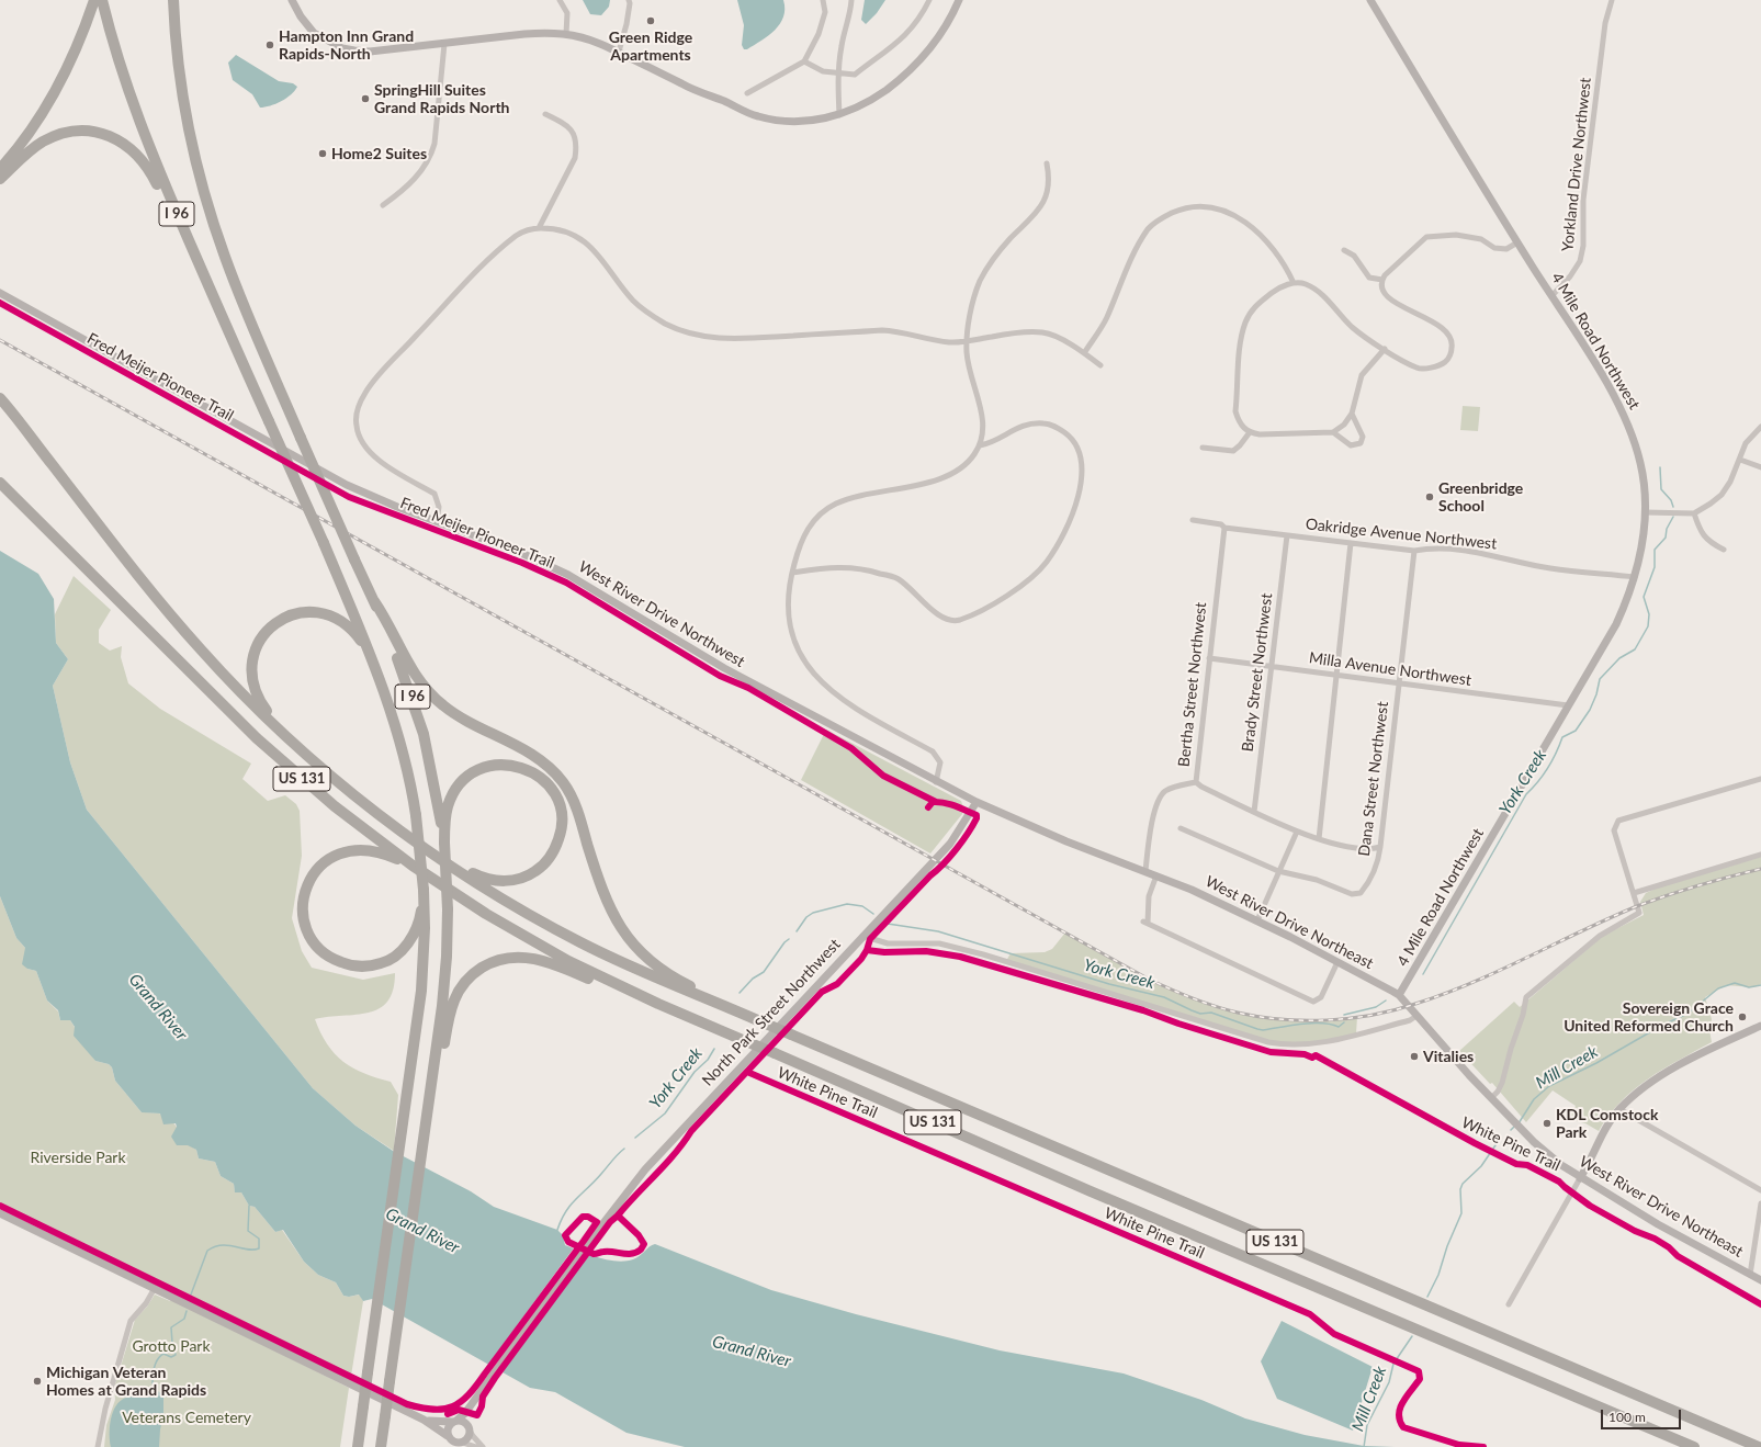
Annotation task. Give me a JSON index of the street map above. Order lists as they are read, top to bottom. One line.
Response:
{"streets":{"highway":["I 96","US 131"],"main road":["4 Mile Road Northwest","West River Drive Northwest","West River Drive Northeast","North Park Street Northwest"],"street":["Yorkland Drive Northwest","Oakridge Avenue Northwest","Milla Avenue Northwest","Brady Street Northwest","Bertha Street Northwest","Dana Street Northwest"],"cycle path":["Fred Meijer Pioneer Trail","White Pine Trail"]},"crossings":[["Yorkland Drive Northwest","4 Mile Road Northwest"],["4 Mile Road Northwest","Oakridge Avenue Northwest"],["4 Mile Road Northwest","Milla Avenue Northwest"],["4 Mile Road Northwest","West River Drive Northeast"],["Oakridge Avenue Northwest","Brady Street Northwest"],["Oakridge Avenue Northwest","Bertha Street Northwest"],["Oakridge Avenue Northwest","Dana Street Northwest"],["West River Drive Northwest","West River Drive Northeast"],["West River Drive Northwest","North Park Street Northwest"],["Milla Avenue Northwest","Brady Street Northwest"],["Milla Avenue Northwest","Bertha Street Northwest"],["Milla Avenue Northwest","Dana Street Northwest"],["Bertha Street Northwest","West River Drive Northeast"],["West River Drive Northeast","North Park Street Northwest"]],"water":["York Creek","Grand River","Mill Creek"],"parks":["Riverside Park","Grotto Park","Veterans Cemetery"],"places":["Green Ridge Apartments","Hampton Inn Grand Rapids-North","SpringHill Suites Grand Rapids North","Home2 Suites","Greenbridge School","Sovereign Grace United Reformed Church","Vitalies","KDL Comstock Park","Michigan Veteran Homes at Grand Rapids"],"scale_bar":"100 m"}
